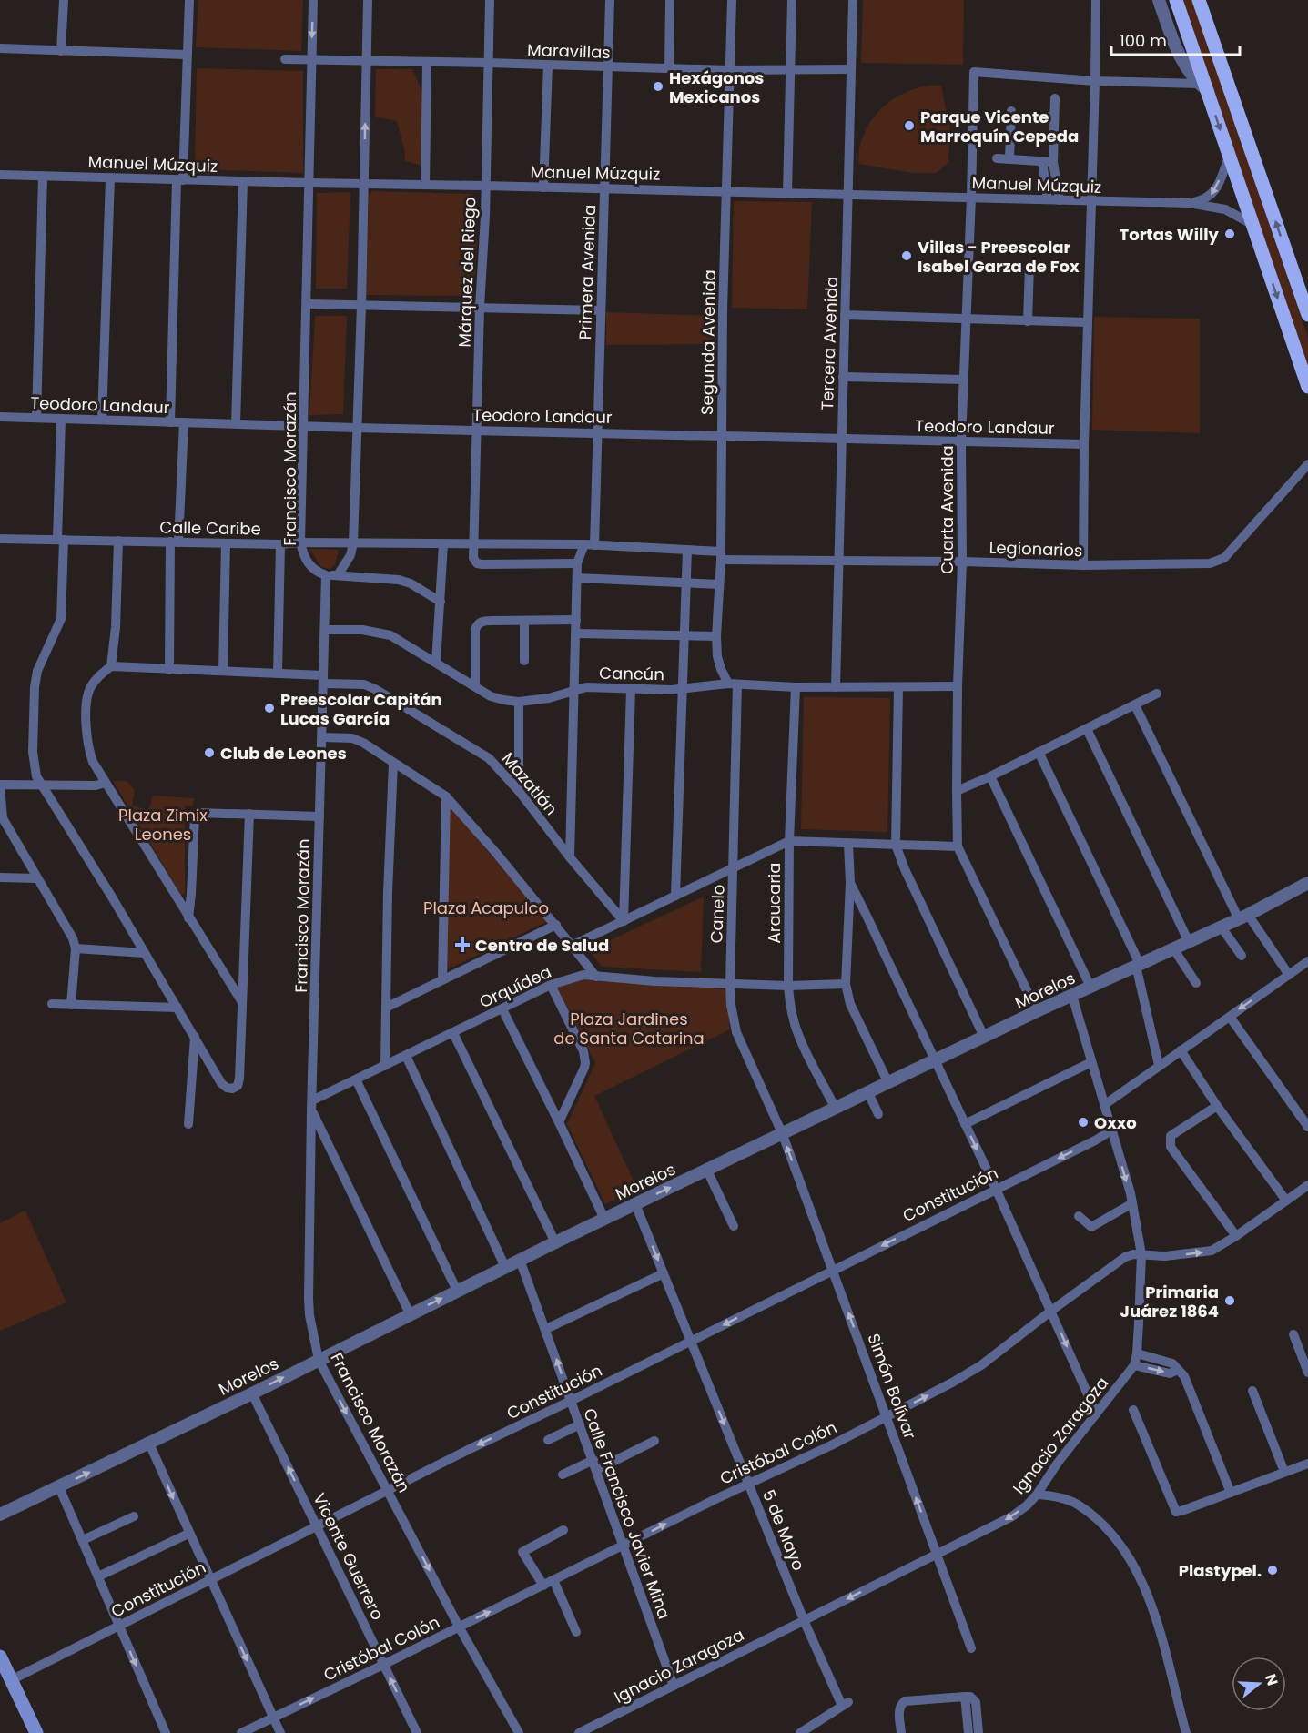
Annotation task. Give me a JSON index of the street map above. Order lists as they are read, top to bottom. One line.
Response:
{"streets":{"street":["Maravillas","Manuel Múzquiz","Márquez del Riego","Primera Avenida","Segunda Avenida","Tercera Avenida","Teodoro Landaur","Francisco Morazán","Cuarta Avenida","Calle Caribe","Legionarios","Cancún","Mazatlán","Araucaria","Canelo","Orquídea","Morelos","Constitución","Simón Bolívar","Ignacio Zaragoza","Cristóbal Colón","Calle Francisco Javier Mina","5 de Mayo","Vicente Guerrero"]},"crossings":[["Maravillas","Márquez del Riego"],["Maravillas","Primera Avenida"],["Maravillas","Segunda Avenida"],["Maravillas","Tercera Avenida"],["Maravillas","Francisco Morazán"],["Manuel Múzquiz","Márquez del Riego"],["Manuel Múzquiz","Primera Avenida"],["Manuel Múzquiz","Segunda Avenida"],["Manuel Múzquiz","Tercera Avenida"],["Manuel Múzquiz","Francisco Morazán"],["Manuel Múzquiz","Cuarta Avenida"],["Márquez del Riego","Primera Avenida"],["Márquez del Riego","Teodoro Landaur"],["Márquez del Riego","Calle Caribe"],["Primera Avenida","Teodoro Landaur"],["Primera Avenida","Calle Caribe"],["Segunda Avenida","Teodoro Landaur"],["Segunda Avenida","Legionarios"],["Segunda Avenida","Cancún"],["Segunda Avenida","Canelo"],["Tercera Avenida","Teodoro Landaur"],["Tercera Avenida","Legionarios"],["Tercera Avenida","Cancún"],["Teodoro Landaur","Francisco Morazán"],["Teodoro Landaur","Cuarta Avenida"],["Francisco Morazán","Calle Caribe"],["Francisco Morazán","Cancún"],["Francisco Morazán","Mazatlán"],["Francisco Morazán","Orquídea"],["Francisco Morazán","Morelos"],["Francisco Morazán","Constitución"],["Francisco Morazán","Cristóbal Colón"],["Cuarta Avenida","Legionarios"],["Cuarta Avenida","Cancún"],["Calle Caribe","Legionarios"],["Cancún","Araucaria"],["Cancún","Canelo"],["Araucaria","Orquídea"],["Araucaria","Morelos"],["Canelo","Orquídea"],["Canelo","Morelos"],["Canelo","Simón Bolívar"],["Morelos","Simón Bolívar"],["Morelos","Ignacio Zaragoza"],["Morelos","Calle Francisco Javier Mina"],["Morelos","5 de Mayo"],["Morelos","Vicente Guerrero"],["Constitución","Simón Bolívar"],["Constitución","Ignacio Zaragoza"],["Constitución","Calle Francisco Javier Mina"],["Constitución","5 de Mayo"],["Constitución","Vicente Guerrero"],["Simón Bolívar","Ignacio Zaragoza"],["Simón Bolívar","Cristóbal Colón"],["Ignacio Zaragoza","Cristóbal Colón"],["Ignacio Zaragoza","Calle Francisco Javier Mina"],["Ignacio Zaragoza","5 de Mayo"],["Cristóbal Colón","Calle Francisco Javier Mina"],["Cristóbal Colón","5 de Mayo"],["Cristóbal Colón","Vicente Guerrero"]],"one_way":["Simón Bolívar","Cristóbal Colón","5 de Mayo","Vicente Guerrero"],"parks":["Plaza Zimix Leones","Plaza Acapulco","Plaza Jardines de Santa Catarina"],"places":{"other":["Hexágonos Mexicanos","Parque Vicente Marroquín Cepeda","Tortas Willy","Villas - Preescolar Isabel Garza de Fox","Preescolar Capitán Lucas García","Club de Leones","Oxxo","Primaria Juárez 1864","Plastypel."],"health":["Centro de Salud"]},"scale_bar":"100 m","north":"right"}
